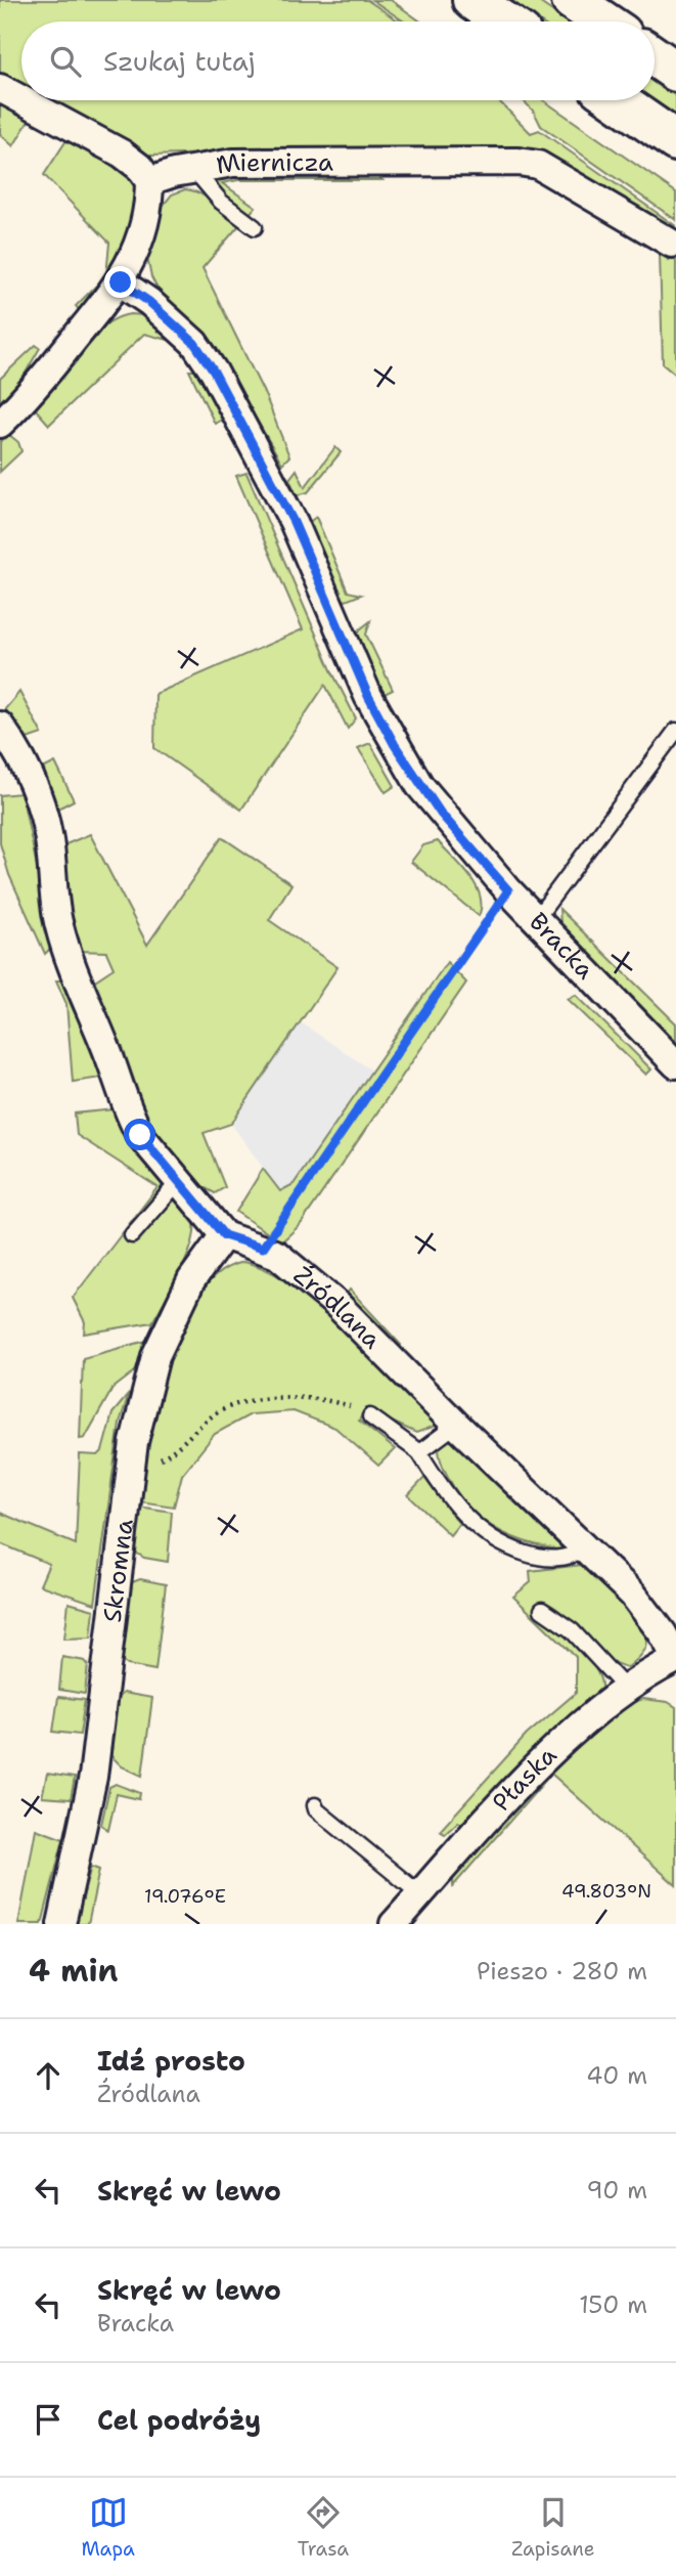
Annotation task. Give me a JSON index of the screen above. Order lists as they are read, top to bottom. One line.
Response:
{"streets":{"street":["Miernicza","Bracka","Źródlana","Skromna","Płaska"]},"crossings":[["Źródlana","Skromna"],["Źródlana","Płaska"]],"page":{"search":"Szukaj tutaj","heading":["4 min","Pieszo · 280 m"],"list":[["Idź prosto","Źródlana","40 m"],["Skręć w lewo","90 m"],["Skręć w lewo","Bracka","150 m"],"Cel podróży"],"nav":["Mapa","Trasa","Zapisane"]},"coordinates":["49.803°N","19.076°E"]}
